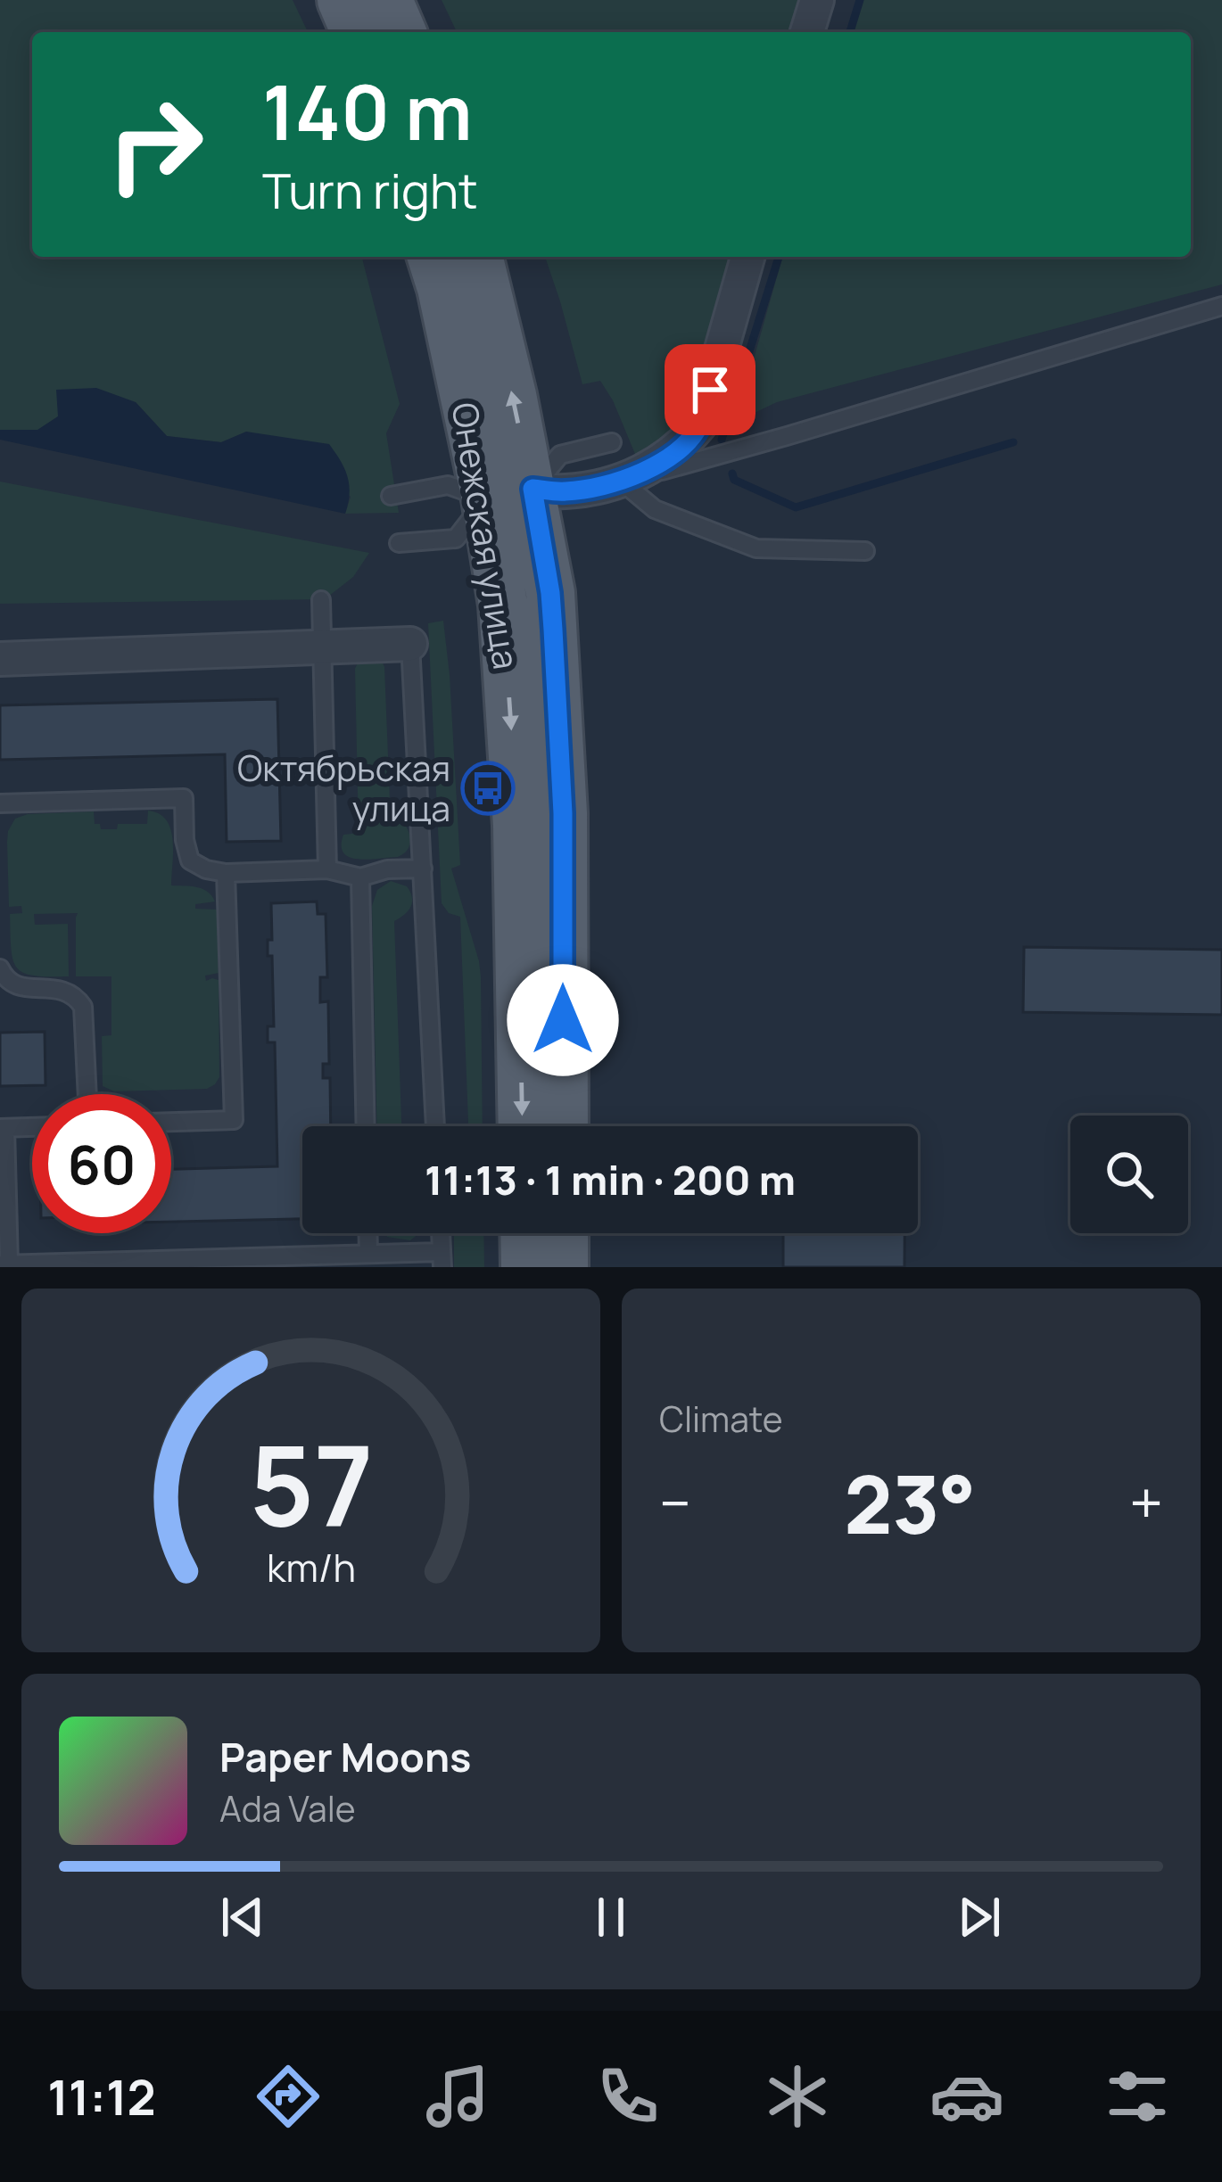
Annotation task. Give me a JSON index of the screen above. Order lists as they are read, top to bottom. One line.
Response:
{"streets":{"main road":["Онежская улица"]},"places":{"bus stop":["Октябрьская улица"]},"page":{"turn":["140 m","Turn right"],"limit":"60","trip":"11:13 · 1 min · 200 m","tile":"Climate","heat":["−","23°","+"],"song":["Paper Moons","Ada Vale"],"tabs":"11:12","gauge":["57","km/h"]}}
